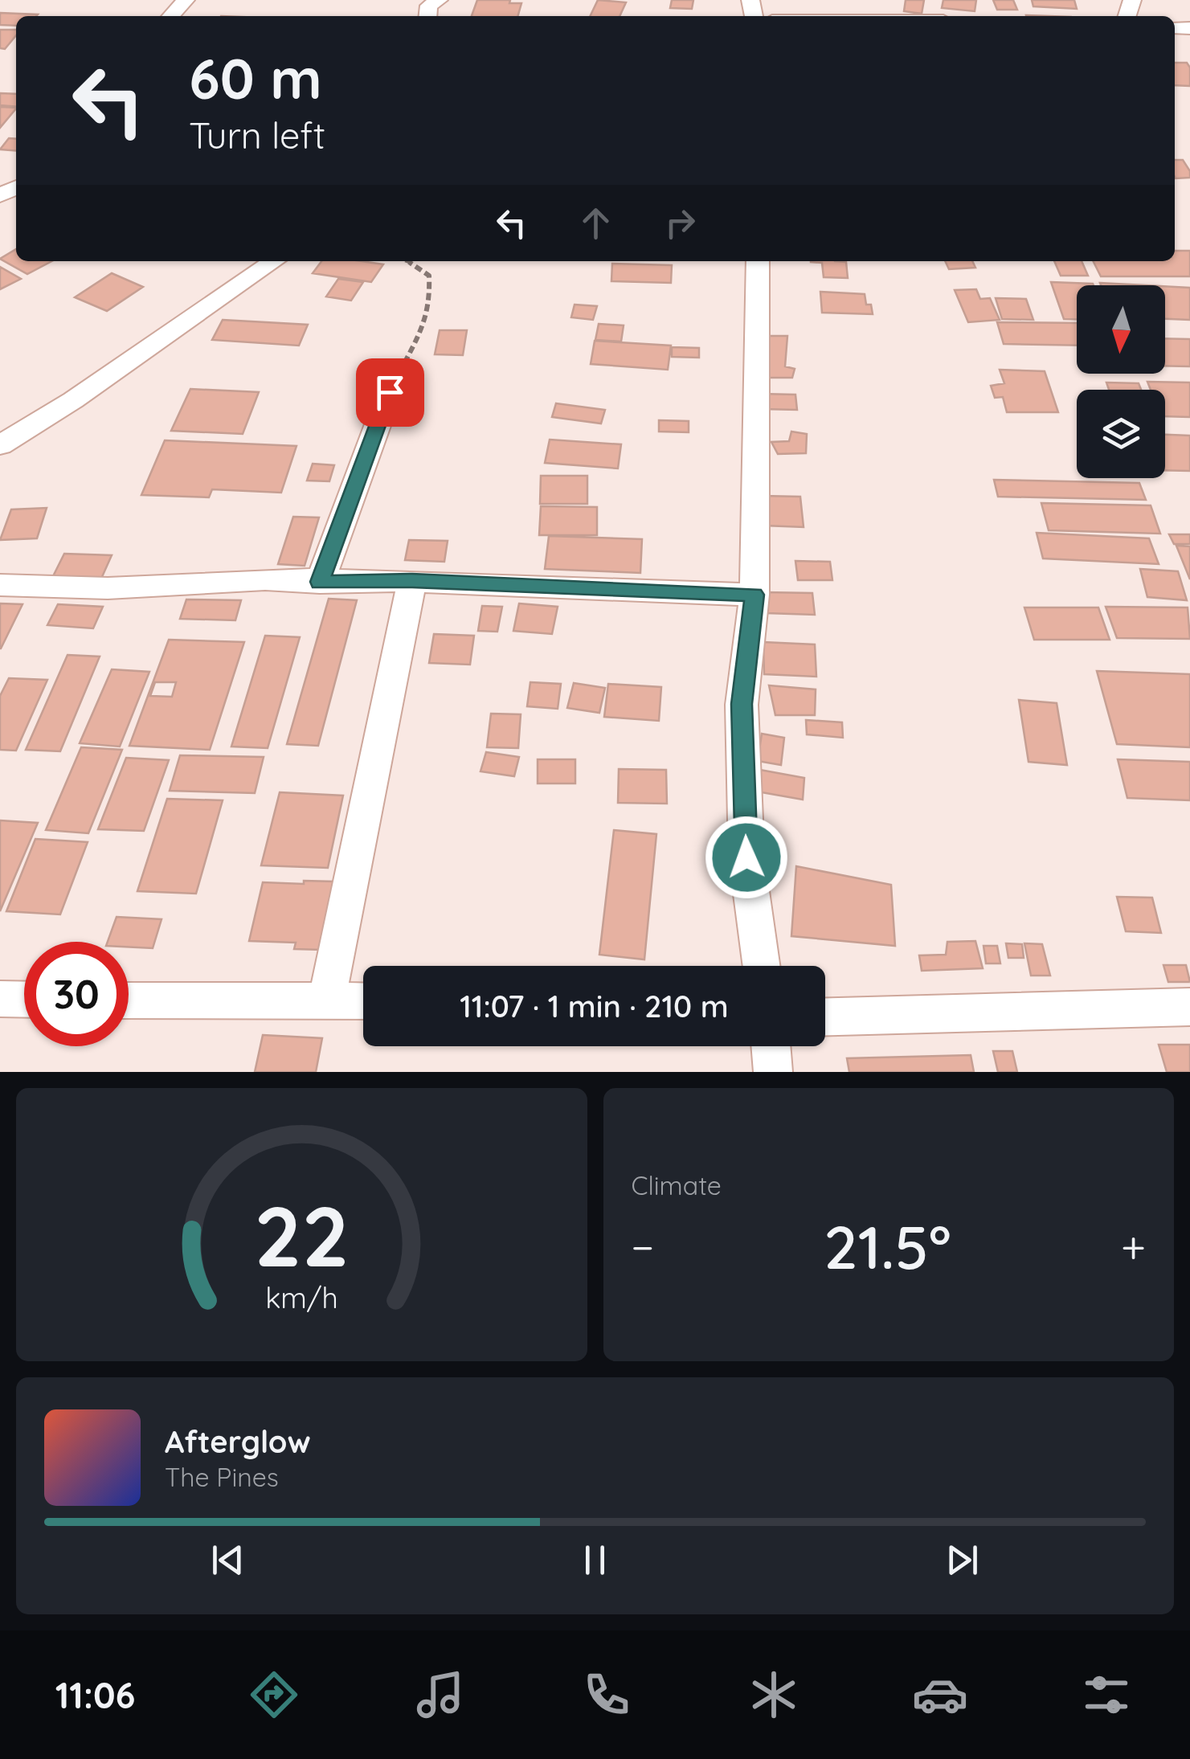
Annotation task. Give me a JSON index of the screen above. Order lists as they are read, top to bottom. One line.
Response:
{"north":"bottom","page":{"turn":["60 m","Turn left"],"limit":"30","trip":"11:07 · 1 min · 210 m","tile":"Climate","heat":["−","21.5°","+"],"song":["Afterglow","The Pines"],"tabs":"11:06","gauge":["22","km/h"]}}
